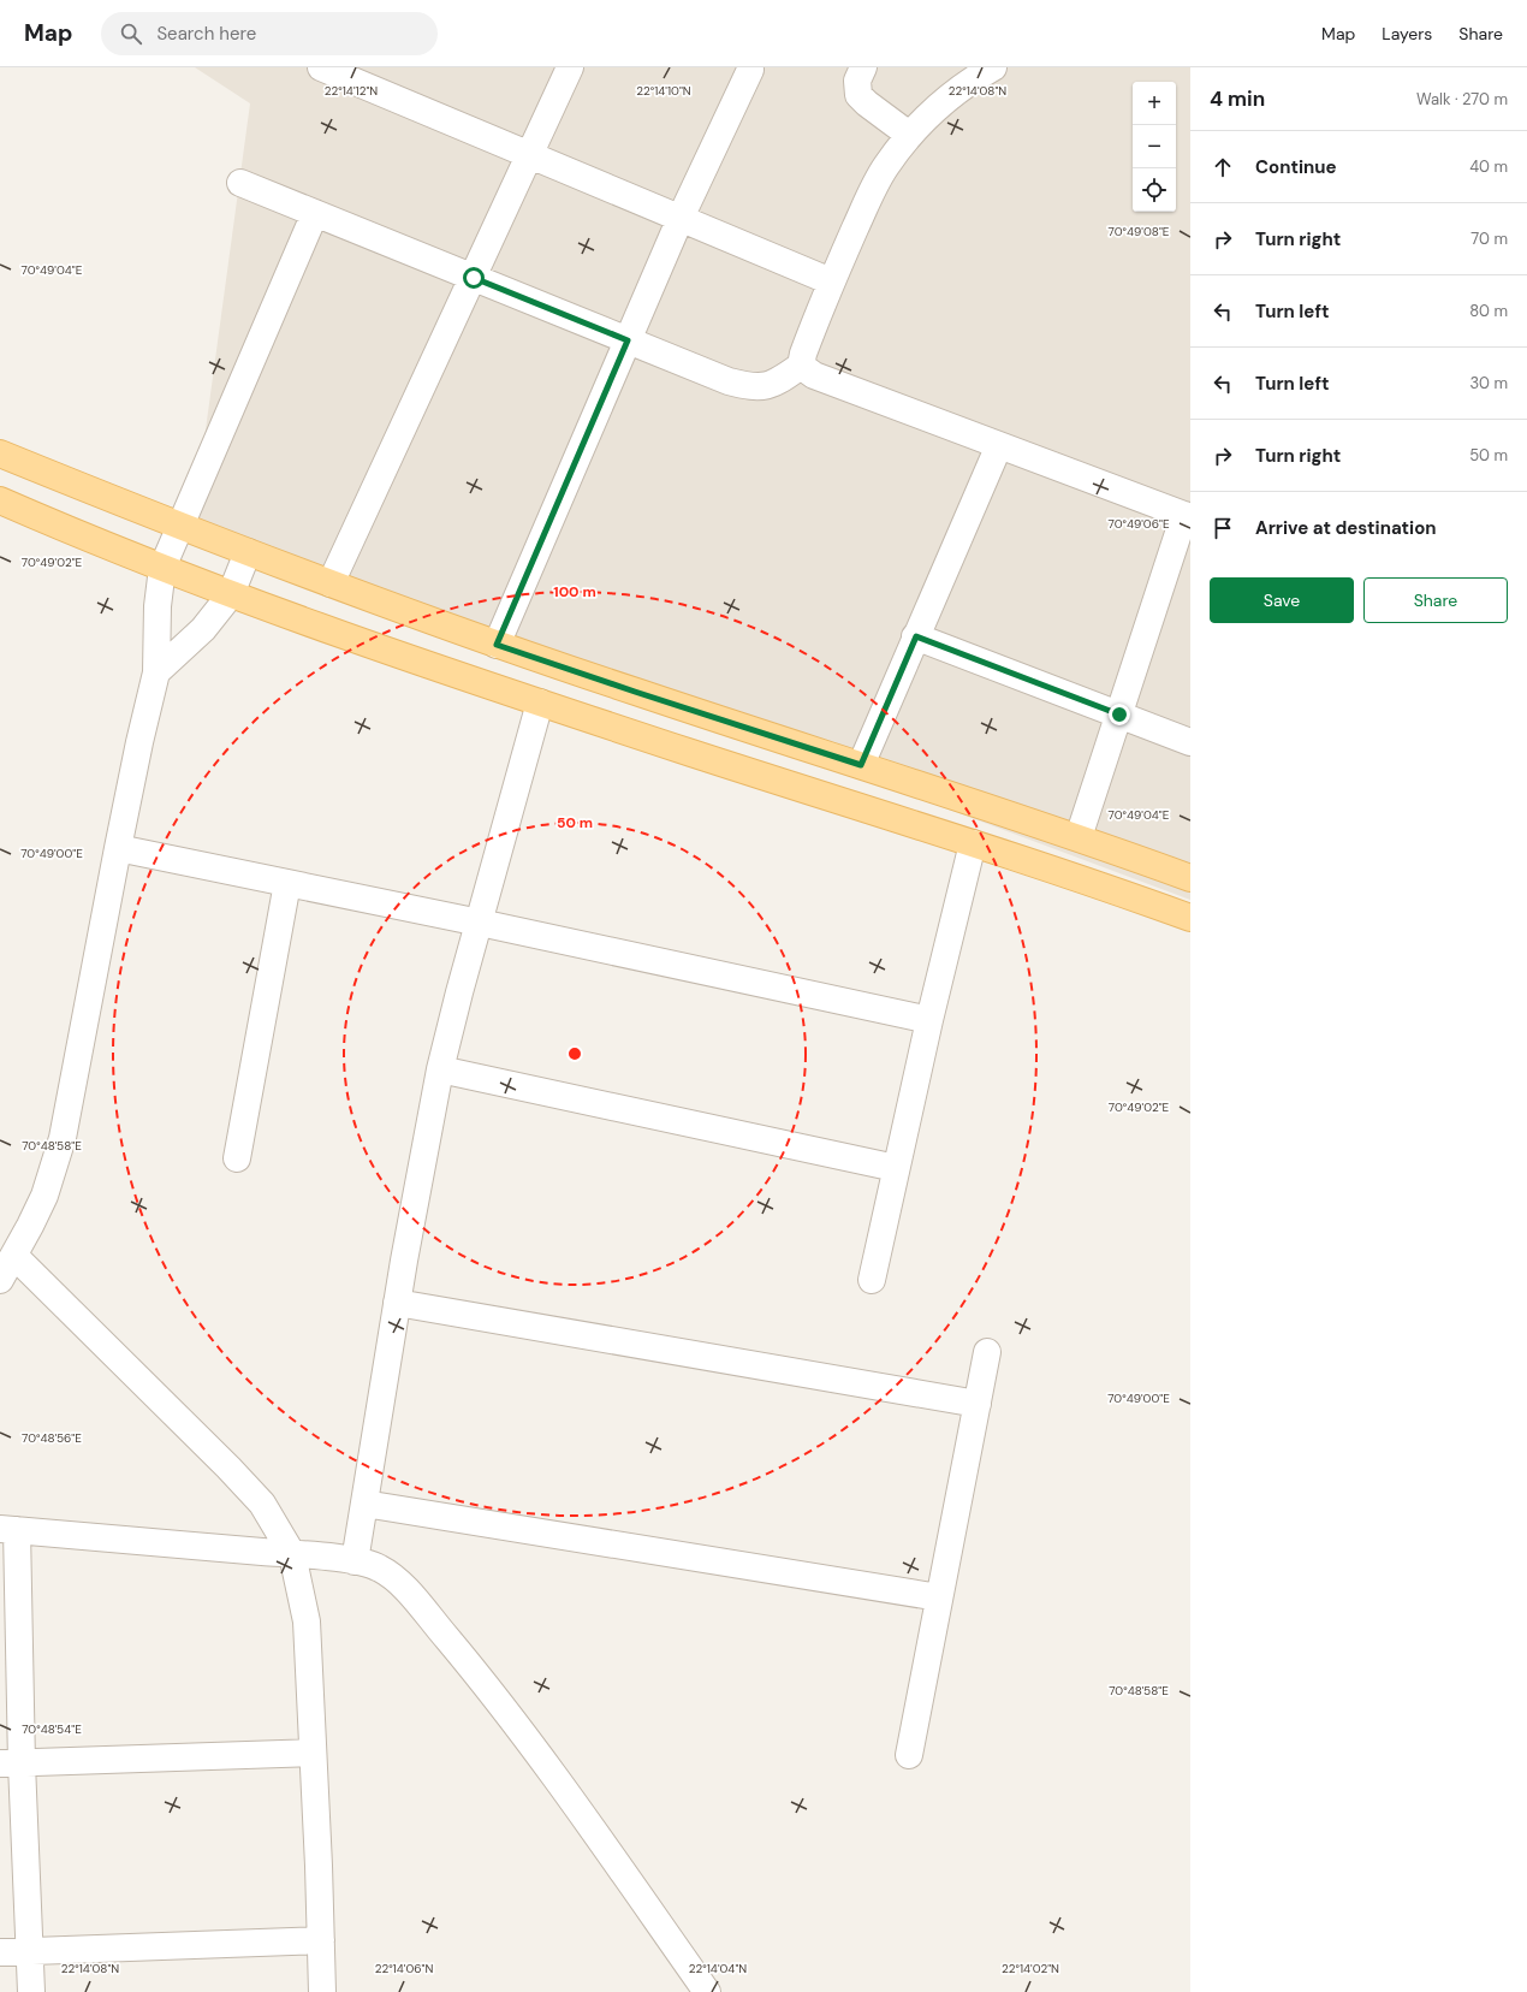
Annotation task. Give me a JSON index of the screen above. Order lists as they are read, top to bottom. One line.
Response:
{"page":{"header":"Map","search":"Search here","nav":["Map","Layers","Share"],"heading":["4 min","Walk · 270 m"],"map_buttons":["+","−"],"list":[["Continue","40 m"],["Turn right","70 m"],["Turn left","80 m"],["Turn left","30 m"],["Turn right","50 m"],"Arrive at destination"],"buttons":["Save","Share"]},"coordinates":["22°14'12\"N","22°14'10\"N","22°14'08\"N","70°49'08\"E","70°49'04\"E","70°49'06\"E","70°49'02\"E","70°49'00\"E","70°48'58\"E","70°48'56\"E","70°48'54\"E","22°14'06\"N","22°14'04\"N","22°14'02\"N"],"rings":["100 m","50 m"]}
